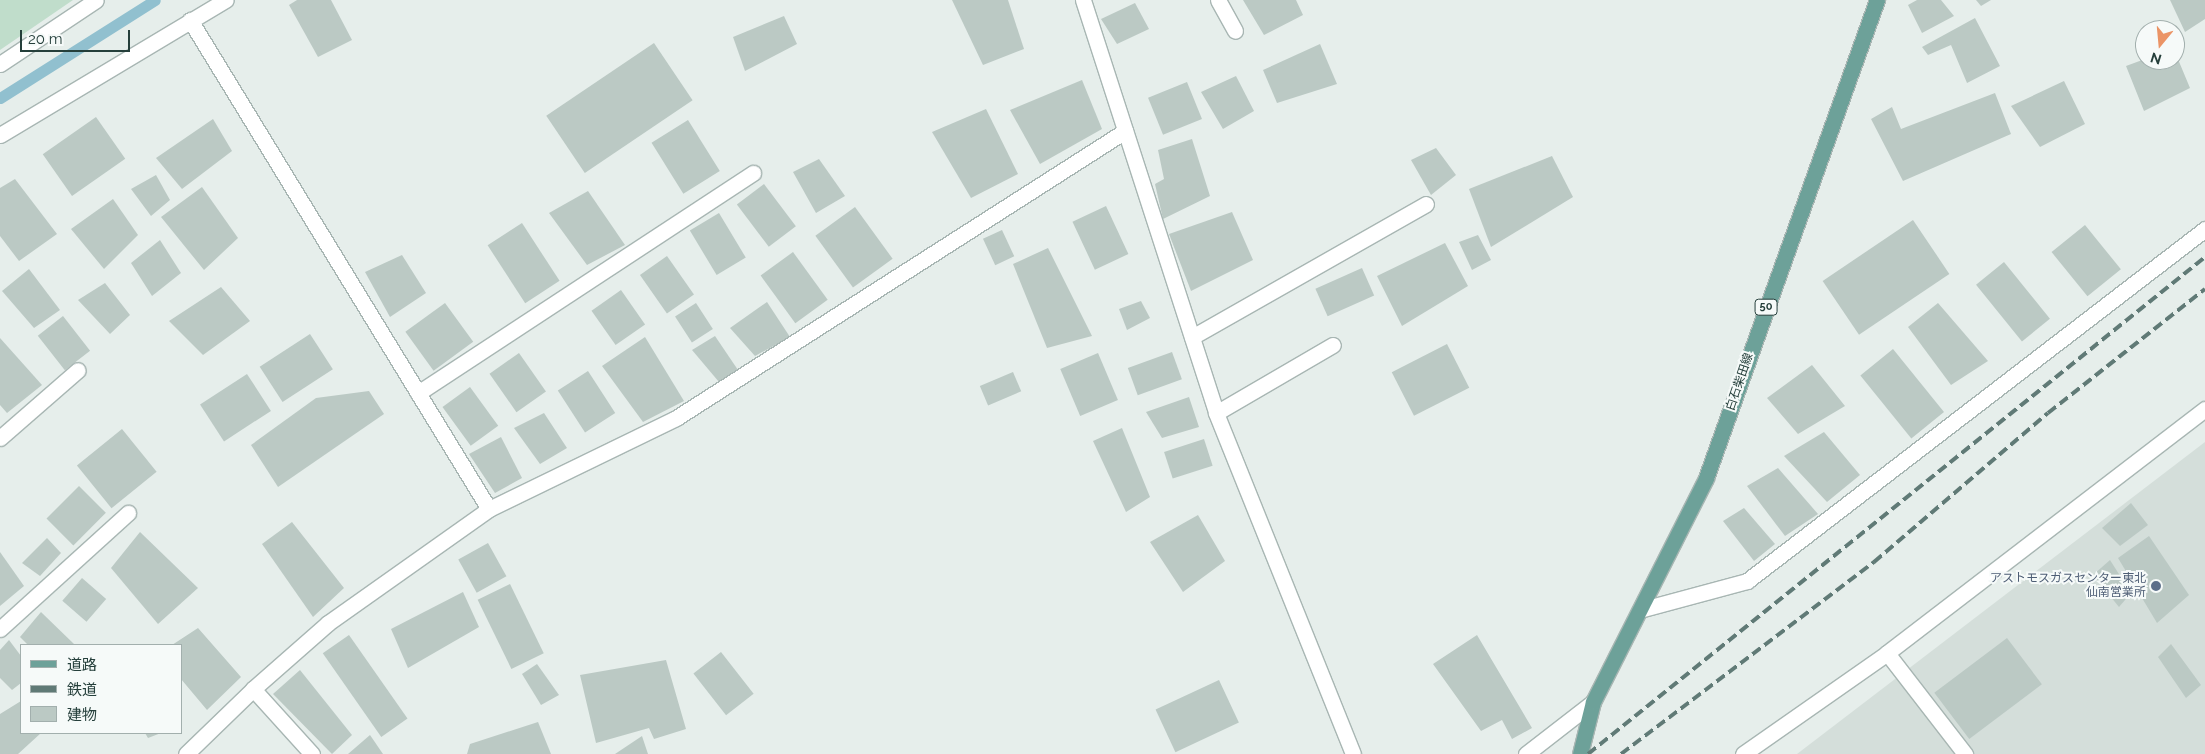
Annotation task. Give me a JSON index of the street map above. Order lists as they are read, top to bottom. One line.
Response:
{"streets":{"main road":["50","白石柴田線"]},"places":["アストモスガスセンター東北 仙南営業所"],"legend":["道路","鉄道","建物"],"scale_bar":"20 m","north":"bottom"}
